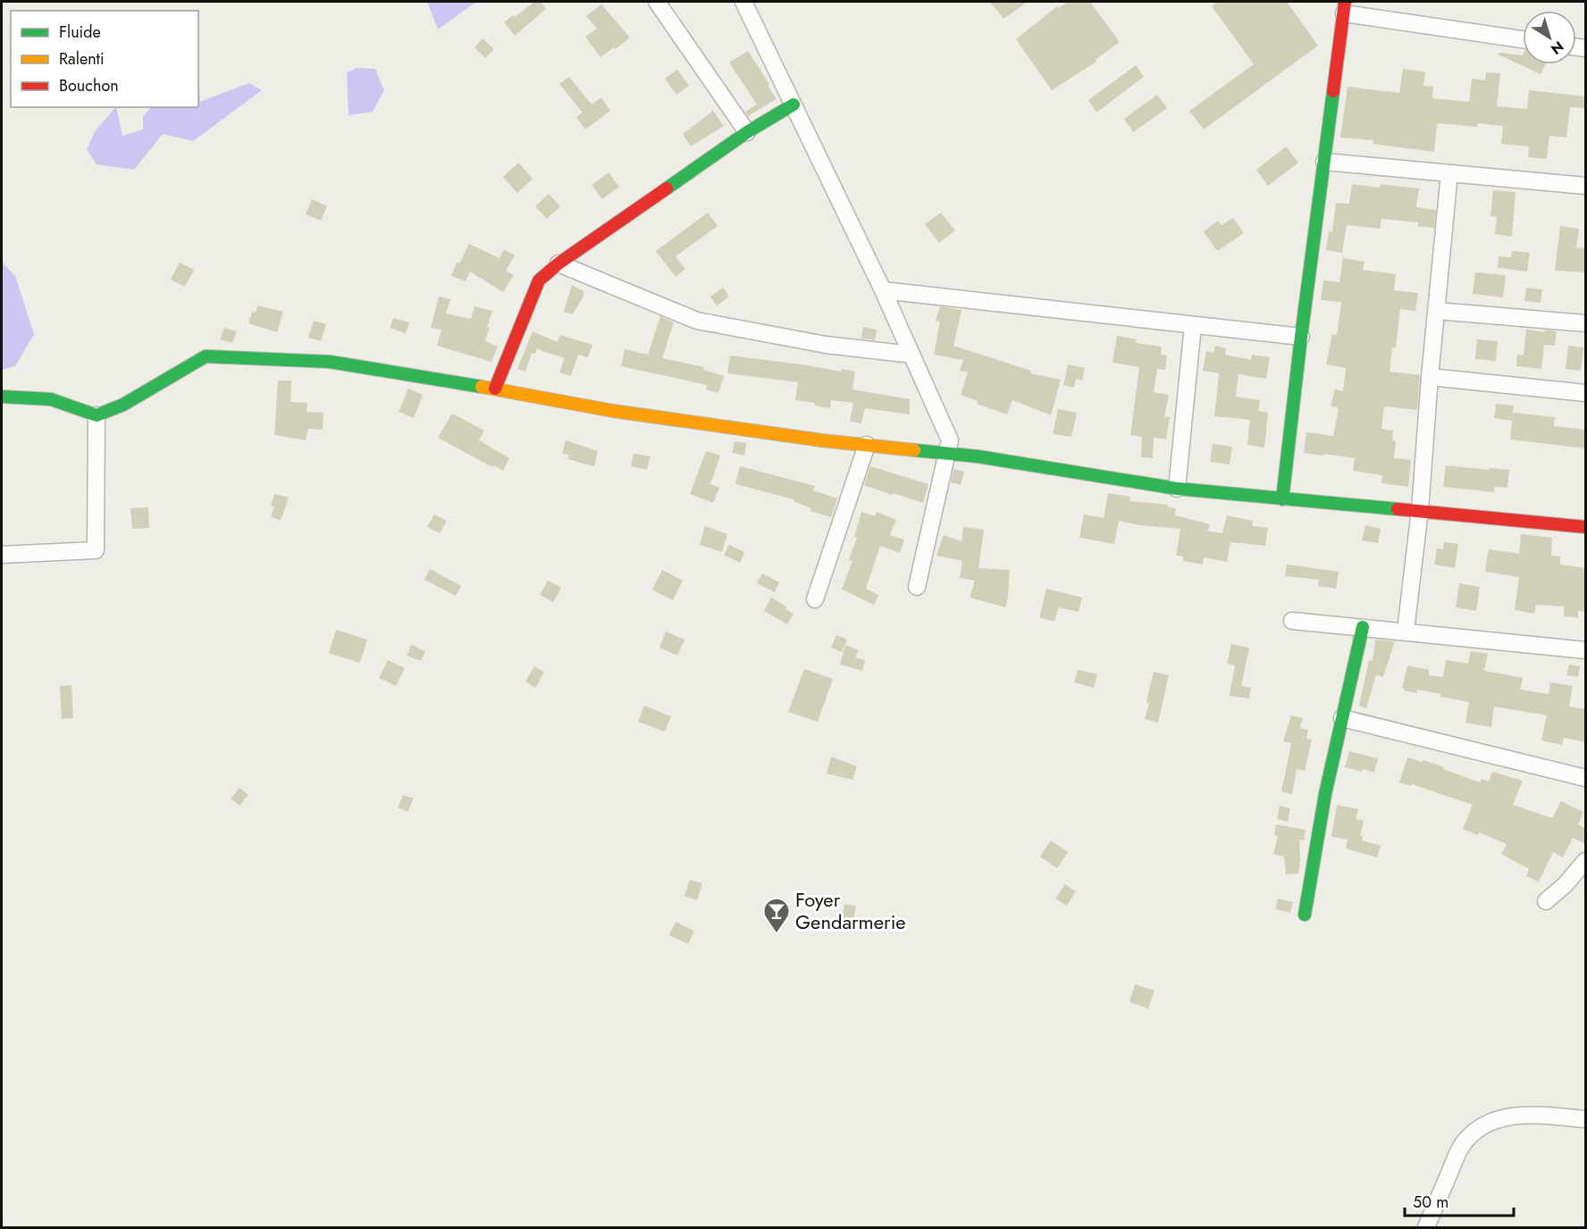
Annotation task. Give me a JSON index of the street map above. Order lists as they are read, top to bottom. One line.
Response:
{"places":{"bar":["Foyer Gendarmerie"]},"legend":["Fluide","Ralenti","Bouchon"],"scale_bar":"50 m","north":"bottom right"}
